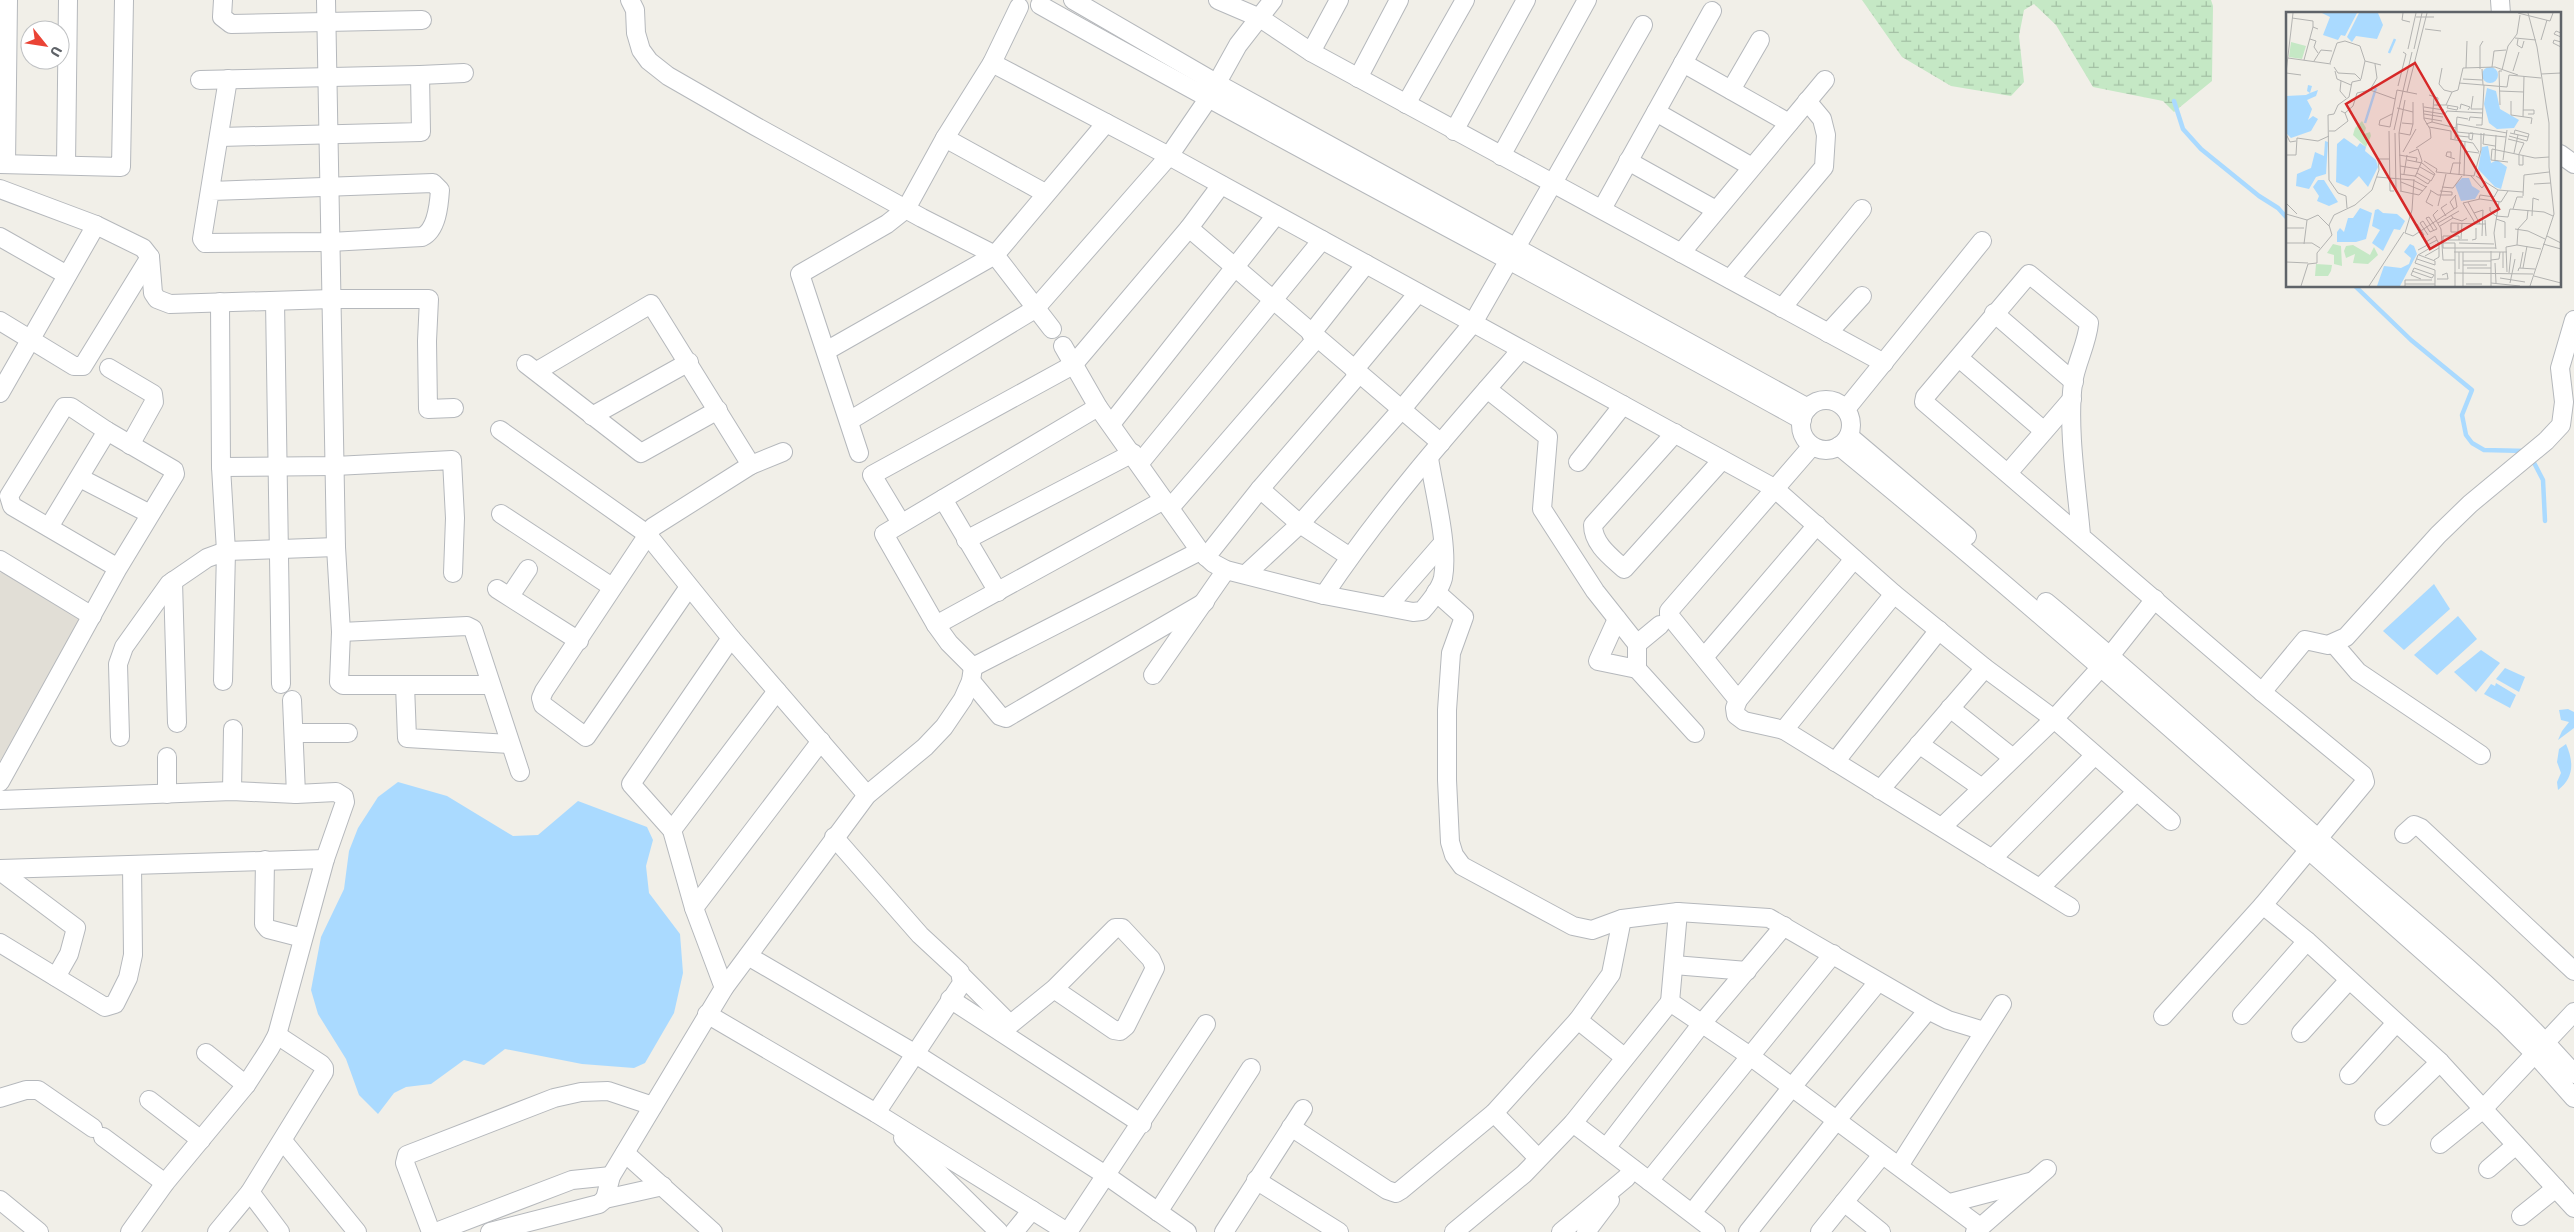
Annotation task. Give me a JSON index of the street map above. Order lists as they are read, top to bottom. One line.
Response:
{"north":"bottom right"}
